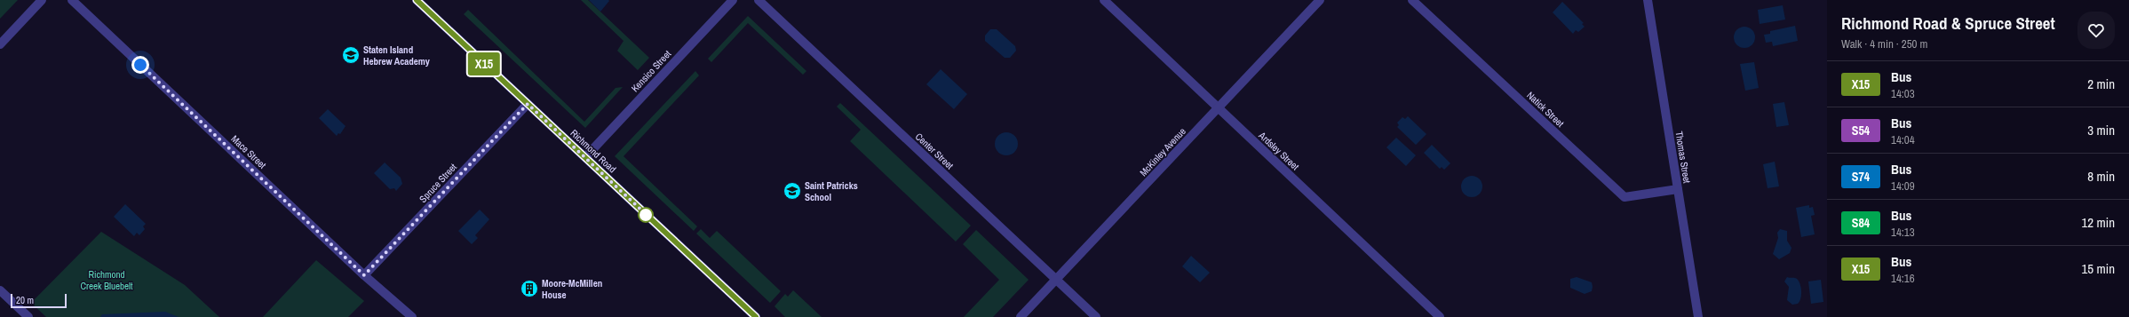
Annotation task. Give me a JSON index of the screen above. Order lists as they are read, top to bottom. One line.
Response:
{"streets":{"street":["Kensico Street","Natick Street","Richmond Road","Center Street","Ardsley Street","Mace Street","McKinley Avenue","Thomas Street","Spruce Street"]},"crossings":[["Kensico Street","Richmond Road"],["Natick Street","Thomas Street"],["Richmond Road","Spruce Street"],["Center Street","McKinley Avenue"],["Ardsley Street","McKinley Avenue"],["Mace Street","Spruce Street"]],"parks":["Richmond Creek Bluebelt"],"places":{"school or university":["Staten Island Hebrew Academy","Saint Patricks School"],"building":["Moore-McMillen House"]},"lines":["bus line X15"],"scale_bar":"20 m","page":{"on_map":"X15","heading":["Richmond Road & Spruce Street","Walk · 4 min · 250 m"],"list":[{"mark":"X15","name":"Bus","note":"14:03","value":"2 min"},{"mark":"S54","name":"Bus","note":"14:04","value":"3 min"},{"mark":"S74","name":"Bus","note":"14:09","value":"8 min"},{"mark":"S84","name":"Bus","note":"14:13","value":"12 min"},{"mark":"X15","name":"Bus","note":"14:16","value":"15 min"}],"scale":"20 m"}}
